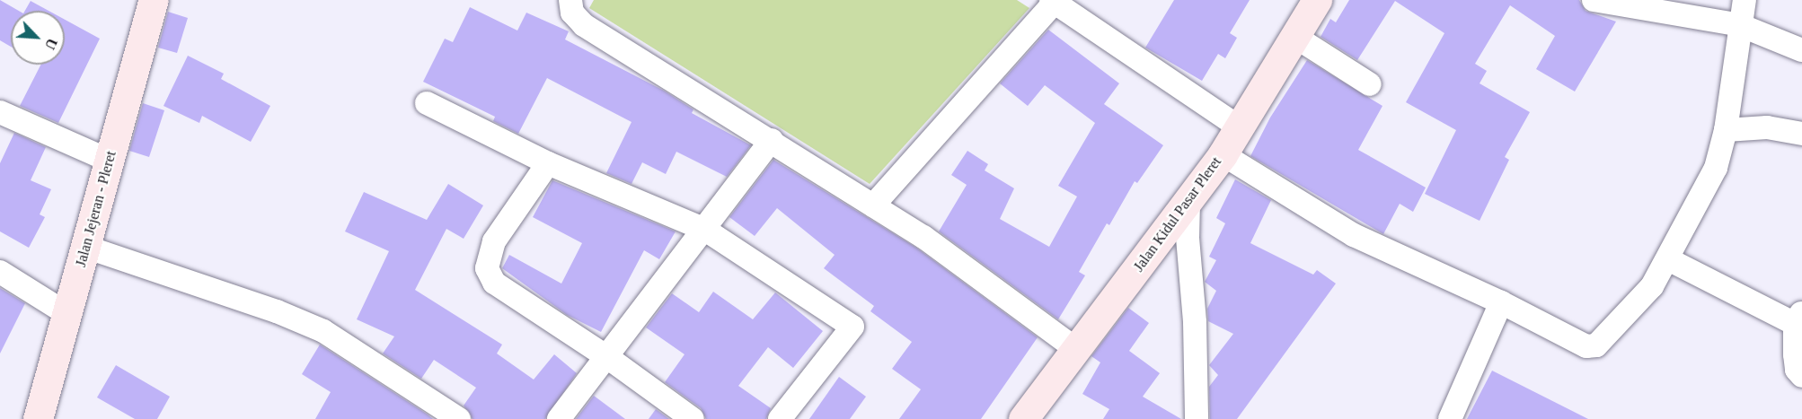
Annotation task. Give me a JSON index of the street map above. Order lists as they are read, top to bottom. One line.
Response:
{"streets":{"street":["Jalan Jejeran - Pleret","Jalan Kidul Pasar Pleret"]},"north":"bottom right"}
